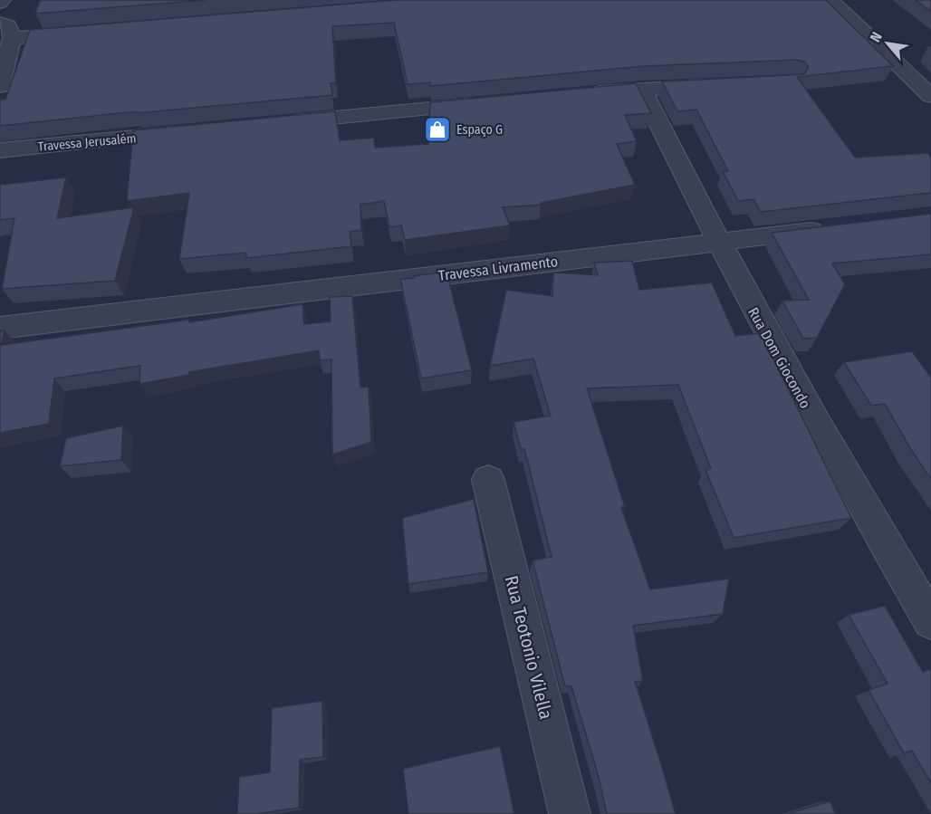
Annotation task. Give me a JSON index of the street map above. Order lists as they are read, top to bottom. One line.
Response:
{"streets":{"street":["Travessa Jerusalém","Travessa Livramento","Rua Dom Giocondo","Rua Teotonio Vilella"]},"crossings":[["Travessa Livramento","Rua Dom Giocondo"]],"places":{"shop":["Espaço G"]},"north":"top left"}
